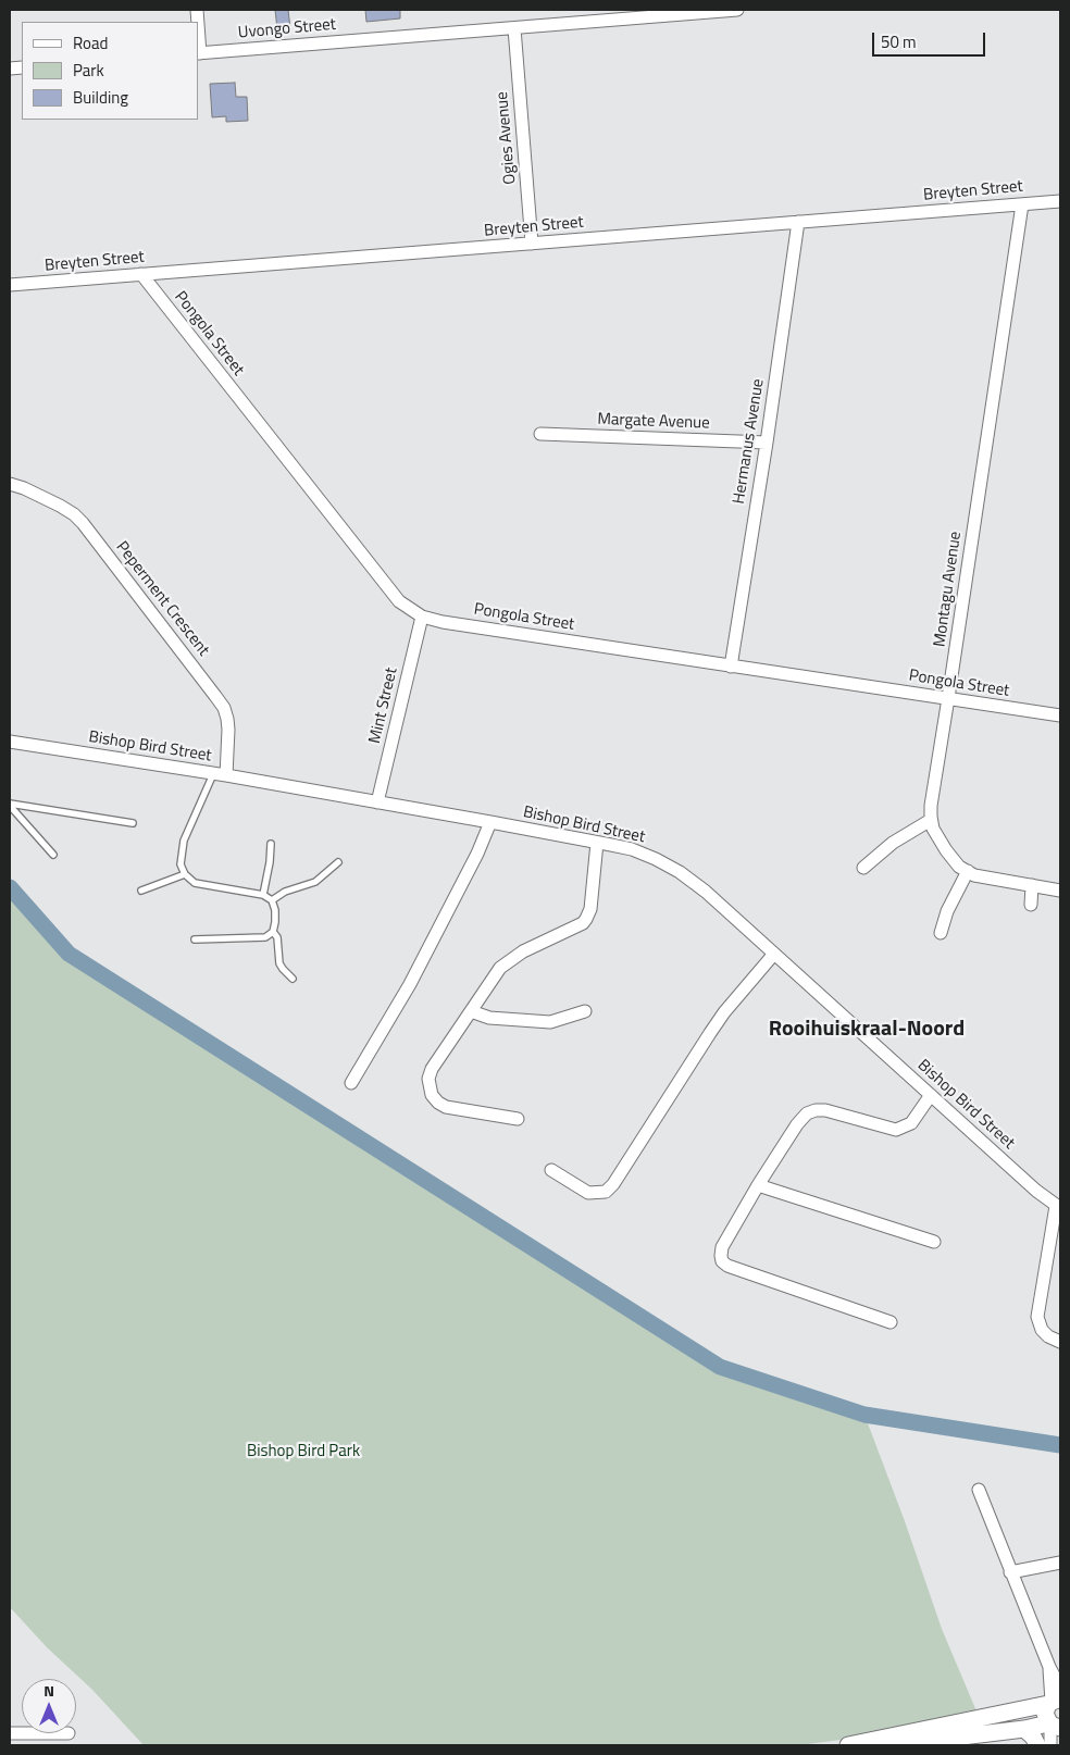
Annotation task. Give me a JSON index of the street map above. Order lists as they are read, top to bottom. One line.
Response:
{"streets":{"street":["Uvongo Street","Ogies Avenue","Breyten Street","Pongola Street","Margate Avenue","Hermanus Avenue","Montagu Avenue","Peperment Crescent","Mint Street","Bishop Bird Street"]},"crossings":[["Uvongo Street","Ogies Avenue"],["Ogies Avenue","Breyten Street"],["Breyten Street","Pongola Street"],["Breyten Street","Hermanus Avenue"],["Breyten Street","Montagu Avenue"],["Pongola Street","Hermanus Avenue"],["Pongola Street","Montagu Avenue"],["Pongola Street","Mint Street"],["Margate Avenue","Hermanus Avenue"],["Peperment Crescent","Bishop Bird Street"],["Mint Street","Bishop Bird Street"]],"districts":["Rooihuiskraal-Noord"],"parks":["Bishop Bird Park"],"legend":["Road","Park","Building"],"scale_bar":"50 m","north":"top"}
